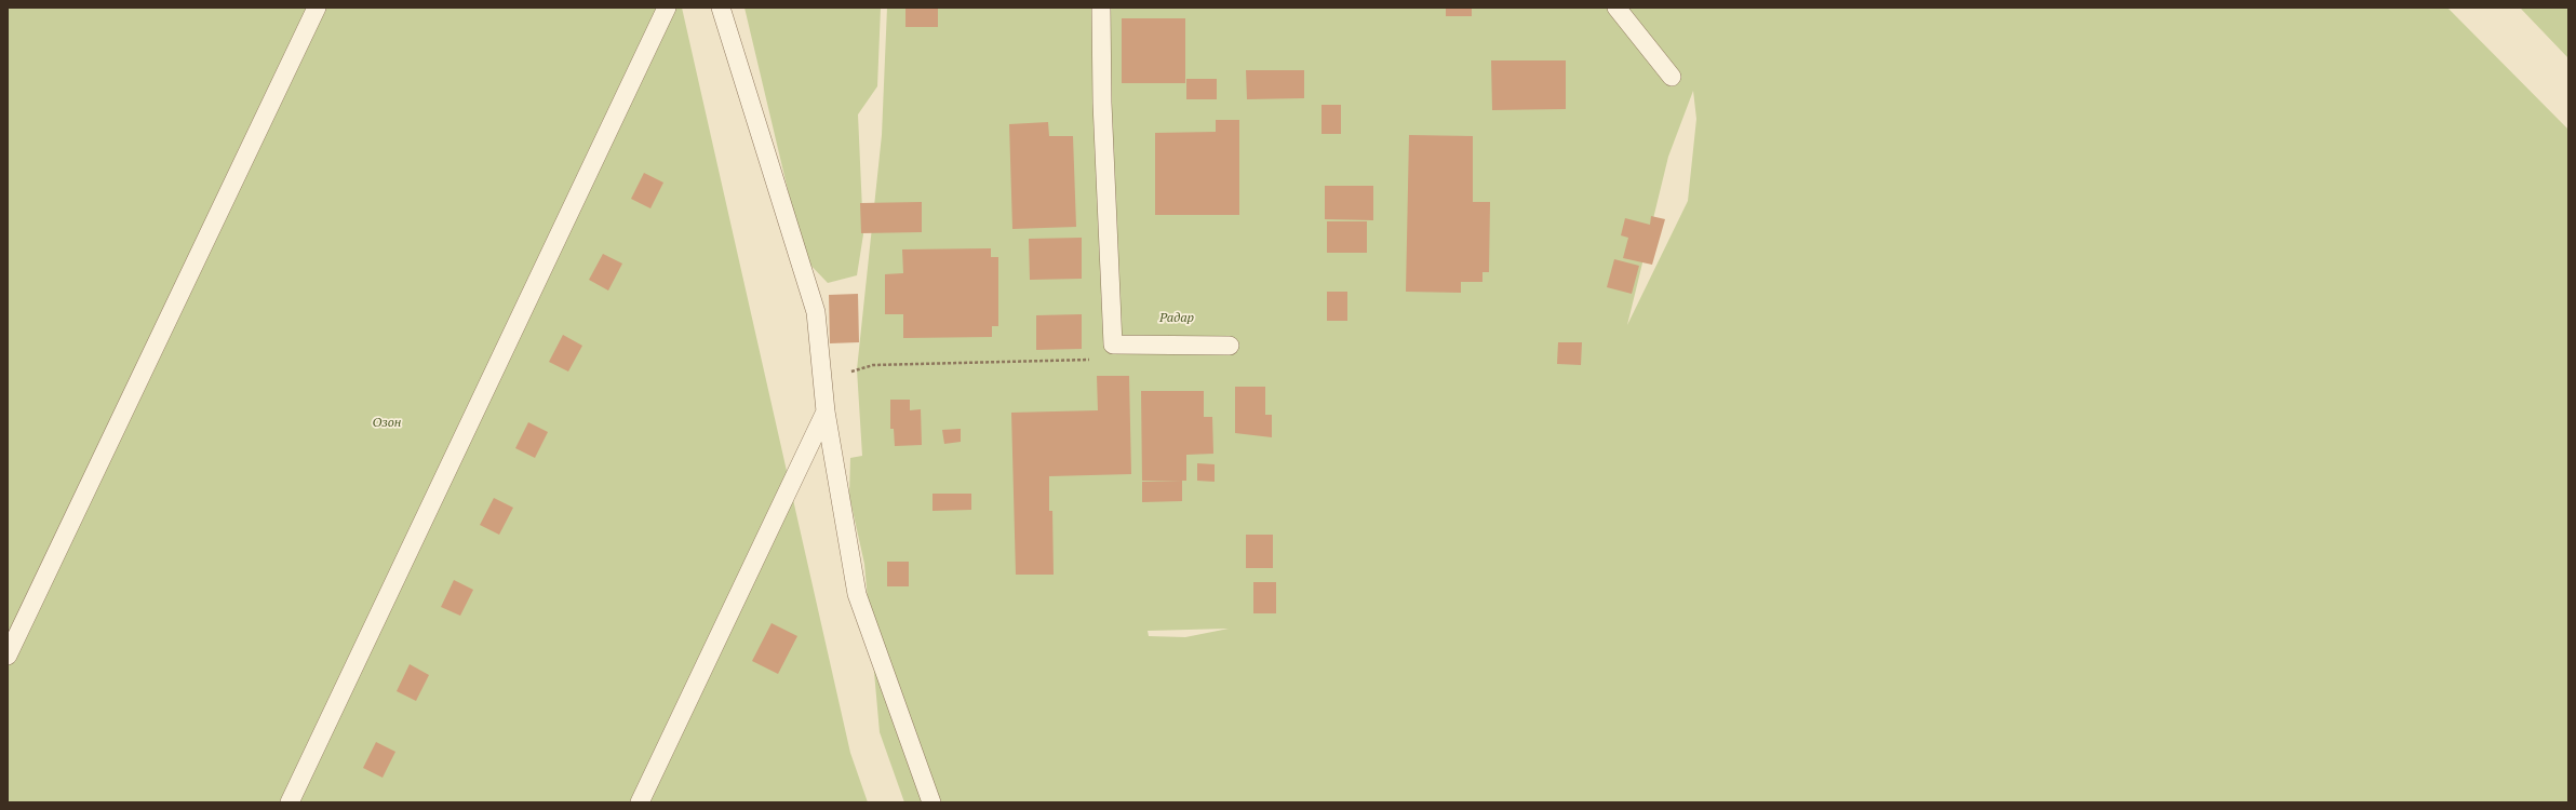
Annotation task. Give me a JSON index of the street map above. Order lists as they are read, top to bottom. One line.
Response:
{"parks":["Радар","Озон"]}
